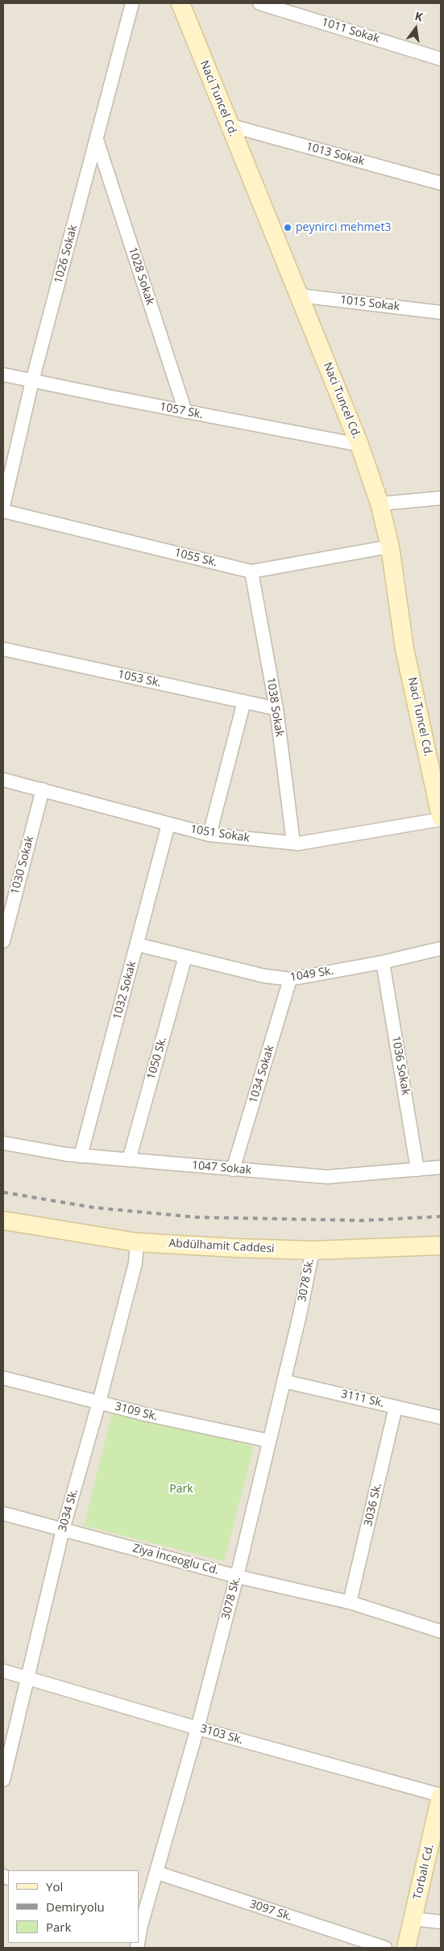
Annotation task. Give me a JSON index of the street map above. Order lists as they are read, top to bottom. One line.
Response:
{"streets":{"main road":["Naci Tuncel Cd.","Abdülhamit Caddesi","Torbalı Cd."],"street":["1011 Sokak","1013 Sokak","1026 Sokak","1028 Sokak","1015 Sokak","1057 Sk.","1055 Sk.","1053 Sk.","1038 Sokak","1051 Sokak","1030 Sokak","1049 Sk.","1032 Sokak","1050 Sk.","1036 Sokak","1034 Sokak","1047 Sokak","3078 Sk.","3111 Sk.","3109 Sk.","3036 Sk.","3034 Sk.","Ziya İnceoglu Cd.","3103 Sk.","3097 Sk."]},"crossings":[["Naci Tuncel Cd.","1013 Sokak"],["Naci Tuncel Cd.","1015 Sokak"],["Naci Tuncel Cd.","1057 Sk."],["Naci Tuncel Cd.","1055 Sk."],["Naci Tuncel Cd.","1051 Sokak"],["1026 Sokak","1028 Sokak"],["1026 Sokak","1057 Sk."],["1028 Sokak","1057 Sk."],["1055 Sk.","1038 Sokak"],["1053 Sk.","1038 Sokak"],["1038 Sokak","1051 Sokak"],["1051 Sokak","1030 Sokak"],["1051 Sokak","1032 Sokak"],["1049 Sk.","1032 Sokak"],["1049 Sk.","1050 Sk."],["1049 Sk.","1036 Sokak"],["1049 Sk.","1034 Sokak"],["1032 Sokak","1047 Sokak"],["1050 Sk.","1047 Sokak"],["1036 Sokak","1047 Sokak"],["1034 Sokak","1047 Sokak"],["Abdülhamit Caddesi","3078 Sk."],["Abdülhamit Caddesi","3034 Sk."],["3078 Sk.","3111 Sk."],["3078 Sk.","3109 Sk."],["3078 Sk.","Ziya İnceoglu Cd."],["3078 Sk.","3103 Sk."],["3078 Sk.","3097 Sk."],["3111 Sk.","3036 Sk."],["3109 Sk.","3034 Sk."],["3036 Sk.","Ziya İnceoglu Cd."],["3034 Sk.","Ziya İnceoglu Cd."],["3034 Sk.","3103 Sk."],["3103 Sk.","Torbalı Cd."]],"parks":["Park"],"places":["peynirci mehmet3"],"legend":["Yol","Demiryolu","Park"],"north":"top"}
